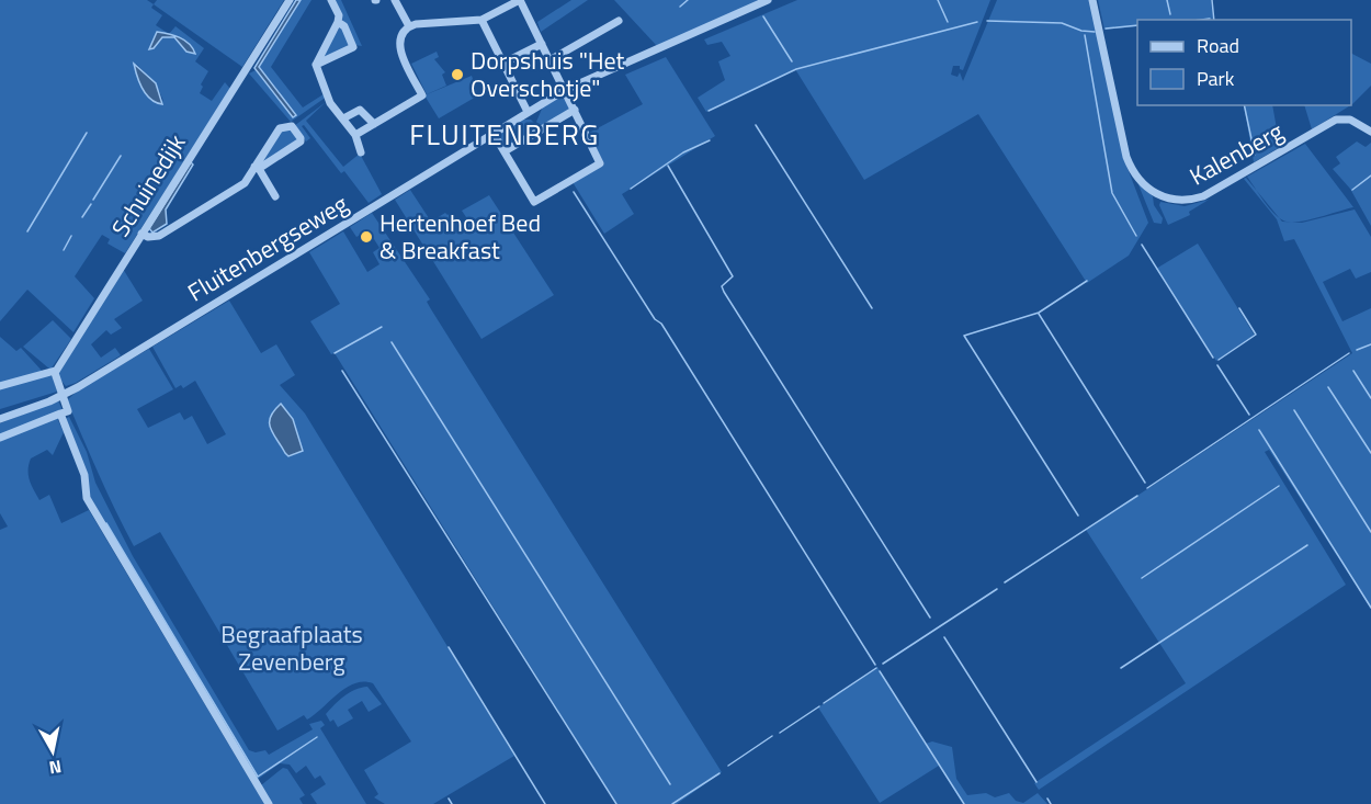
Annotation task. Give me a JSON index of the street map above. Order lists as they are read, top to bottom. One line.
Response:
{"streets":{"street":["Kalenberg","Schuinedijk","Fluitenbergseweg"]},"districts":["FLUITENBERG"],"parks":["Begraafplaats Zevenberg"],"places":["Dorpshuis \"Het Overschotje\"","Hertenhoef Bed & Breakfast"],"legend":["Road","Park"],"north":"bottom"}
